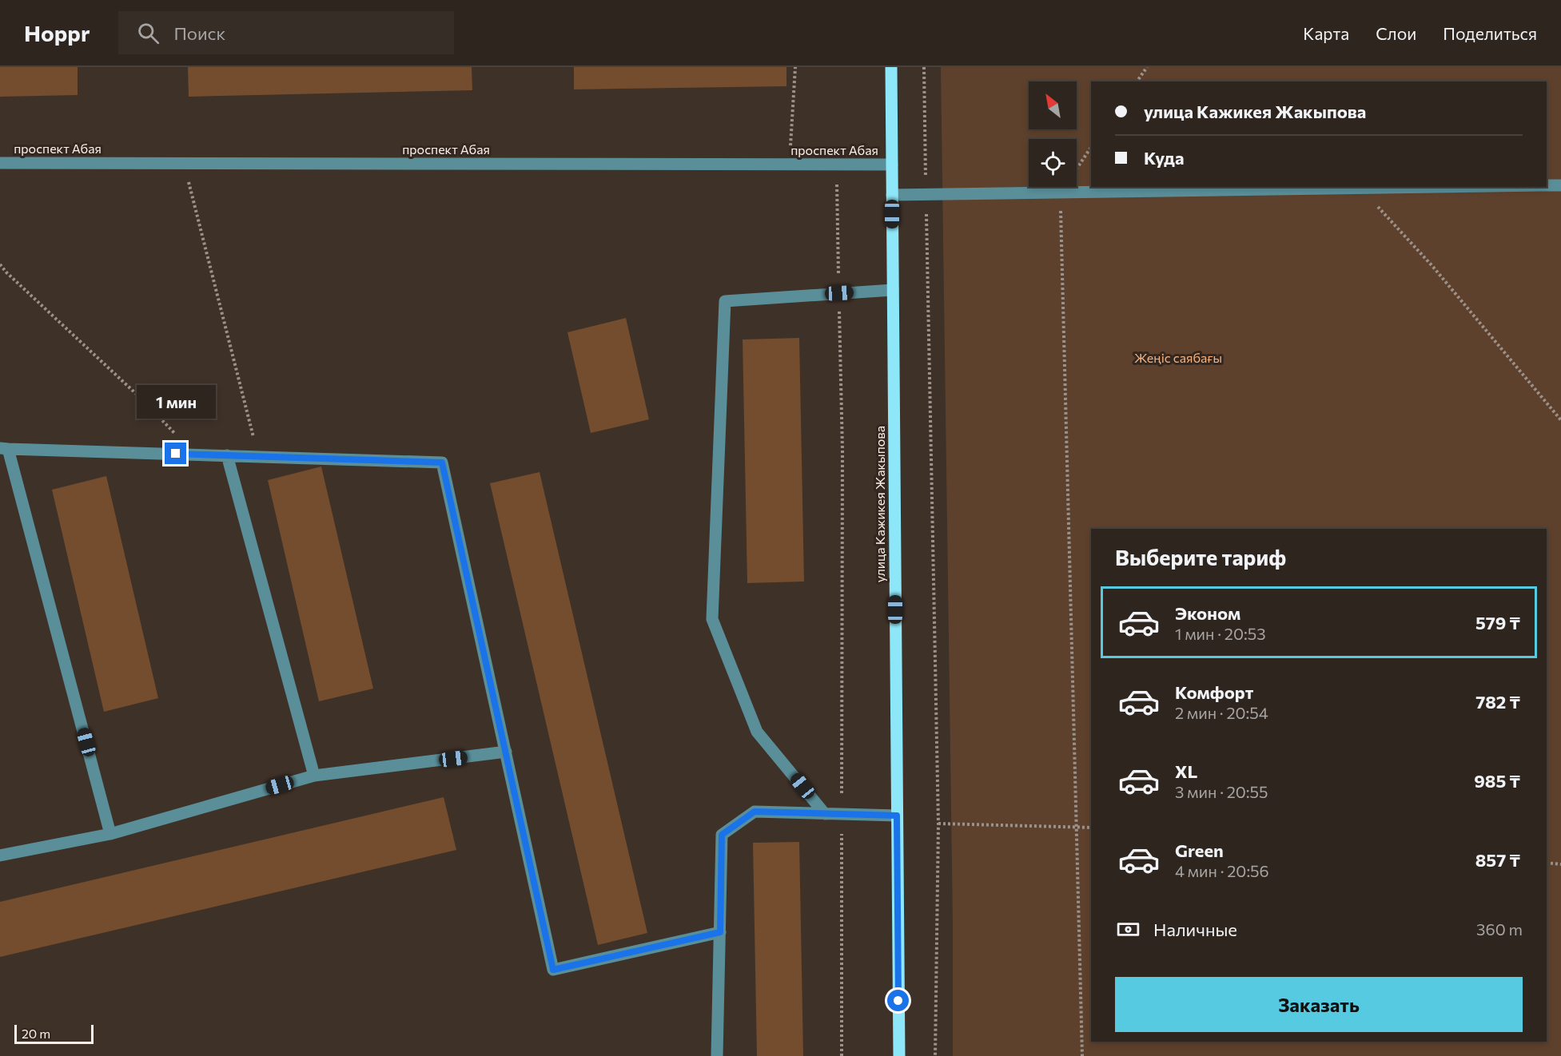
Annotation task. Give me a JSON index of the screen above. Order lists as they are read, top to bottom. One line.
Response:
{"streets":{"main road":["улица Кажикея Жакыпова"],"street":["проспект Абая"]},"crossings":[["проспект Абая","улица Кажикея Жакыпова"]],"parks":["Жеңіс саябағы"],"scale_bar":"20 m","north":"top left","page":{"header":"Hoppr","search":"Поиск","nav":["Карта","Слои","Поделиться"],"banner":["улица Кажикея Жакыпова","Куда"],"bubble":"1 мин","heading":"Выберите тариф","list":[{"name":"Эконом","note":"1 мин · 20:53","value":"579 ₸"},{"name":"Комфорт","note":"2 мин · 20:54","value":"782 ₸"},{"name":"XL","note":"3 мин · 20:55","value":"985 ₸"},{"name":"Green","note":"4 мин · 20:56","value":"857 ₸"}],"pay":["Наличные","360 m"],"buttons":"Заказать","scale":"20 m"}}
